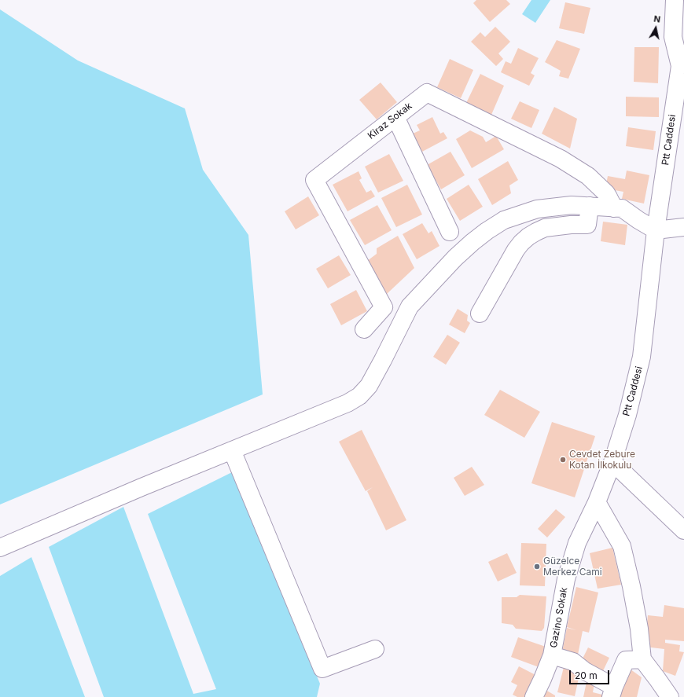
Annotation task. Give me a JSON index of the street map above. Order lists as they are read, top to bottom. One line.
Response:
{"streets":{"street":["Kiraz Sokak","Ptt Caddesi","Gazino Sokak"]},"crossings":[["Ptt Caddesi","Gazino Sokak"]],"places":["Cevdet Zebure Kotan İlkokulu","Güzelce Merkez Cami"],"scale_bar":"20 m","north":"top"}
